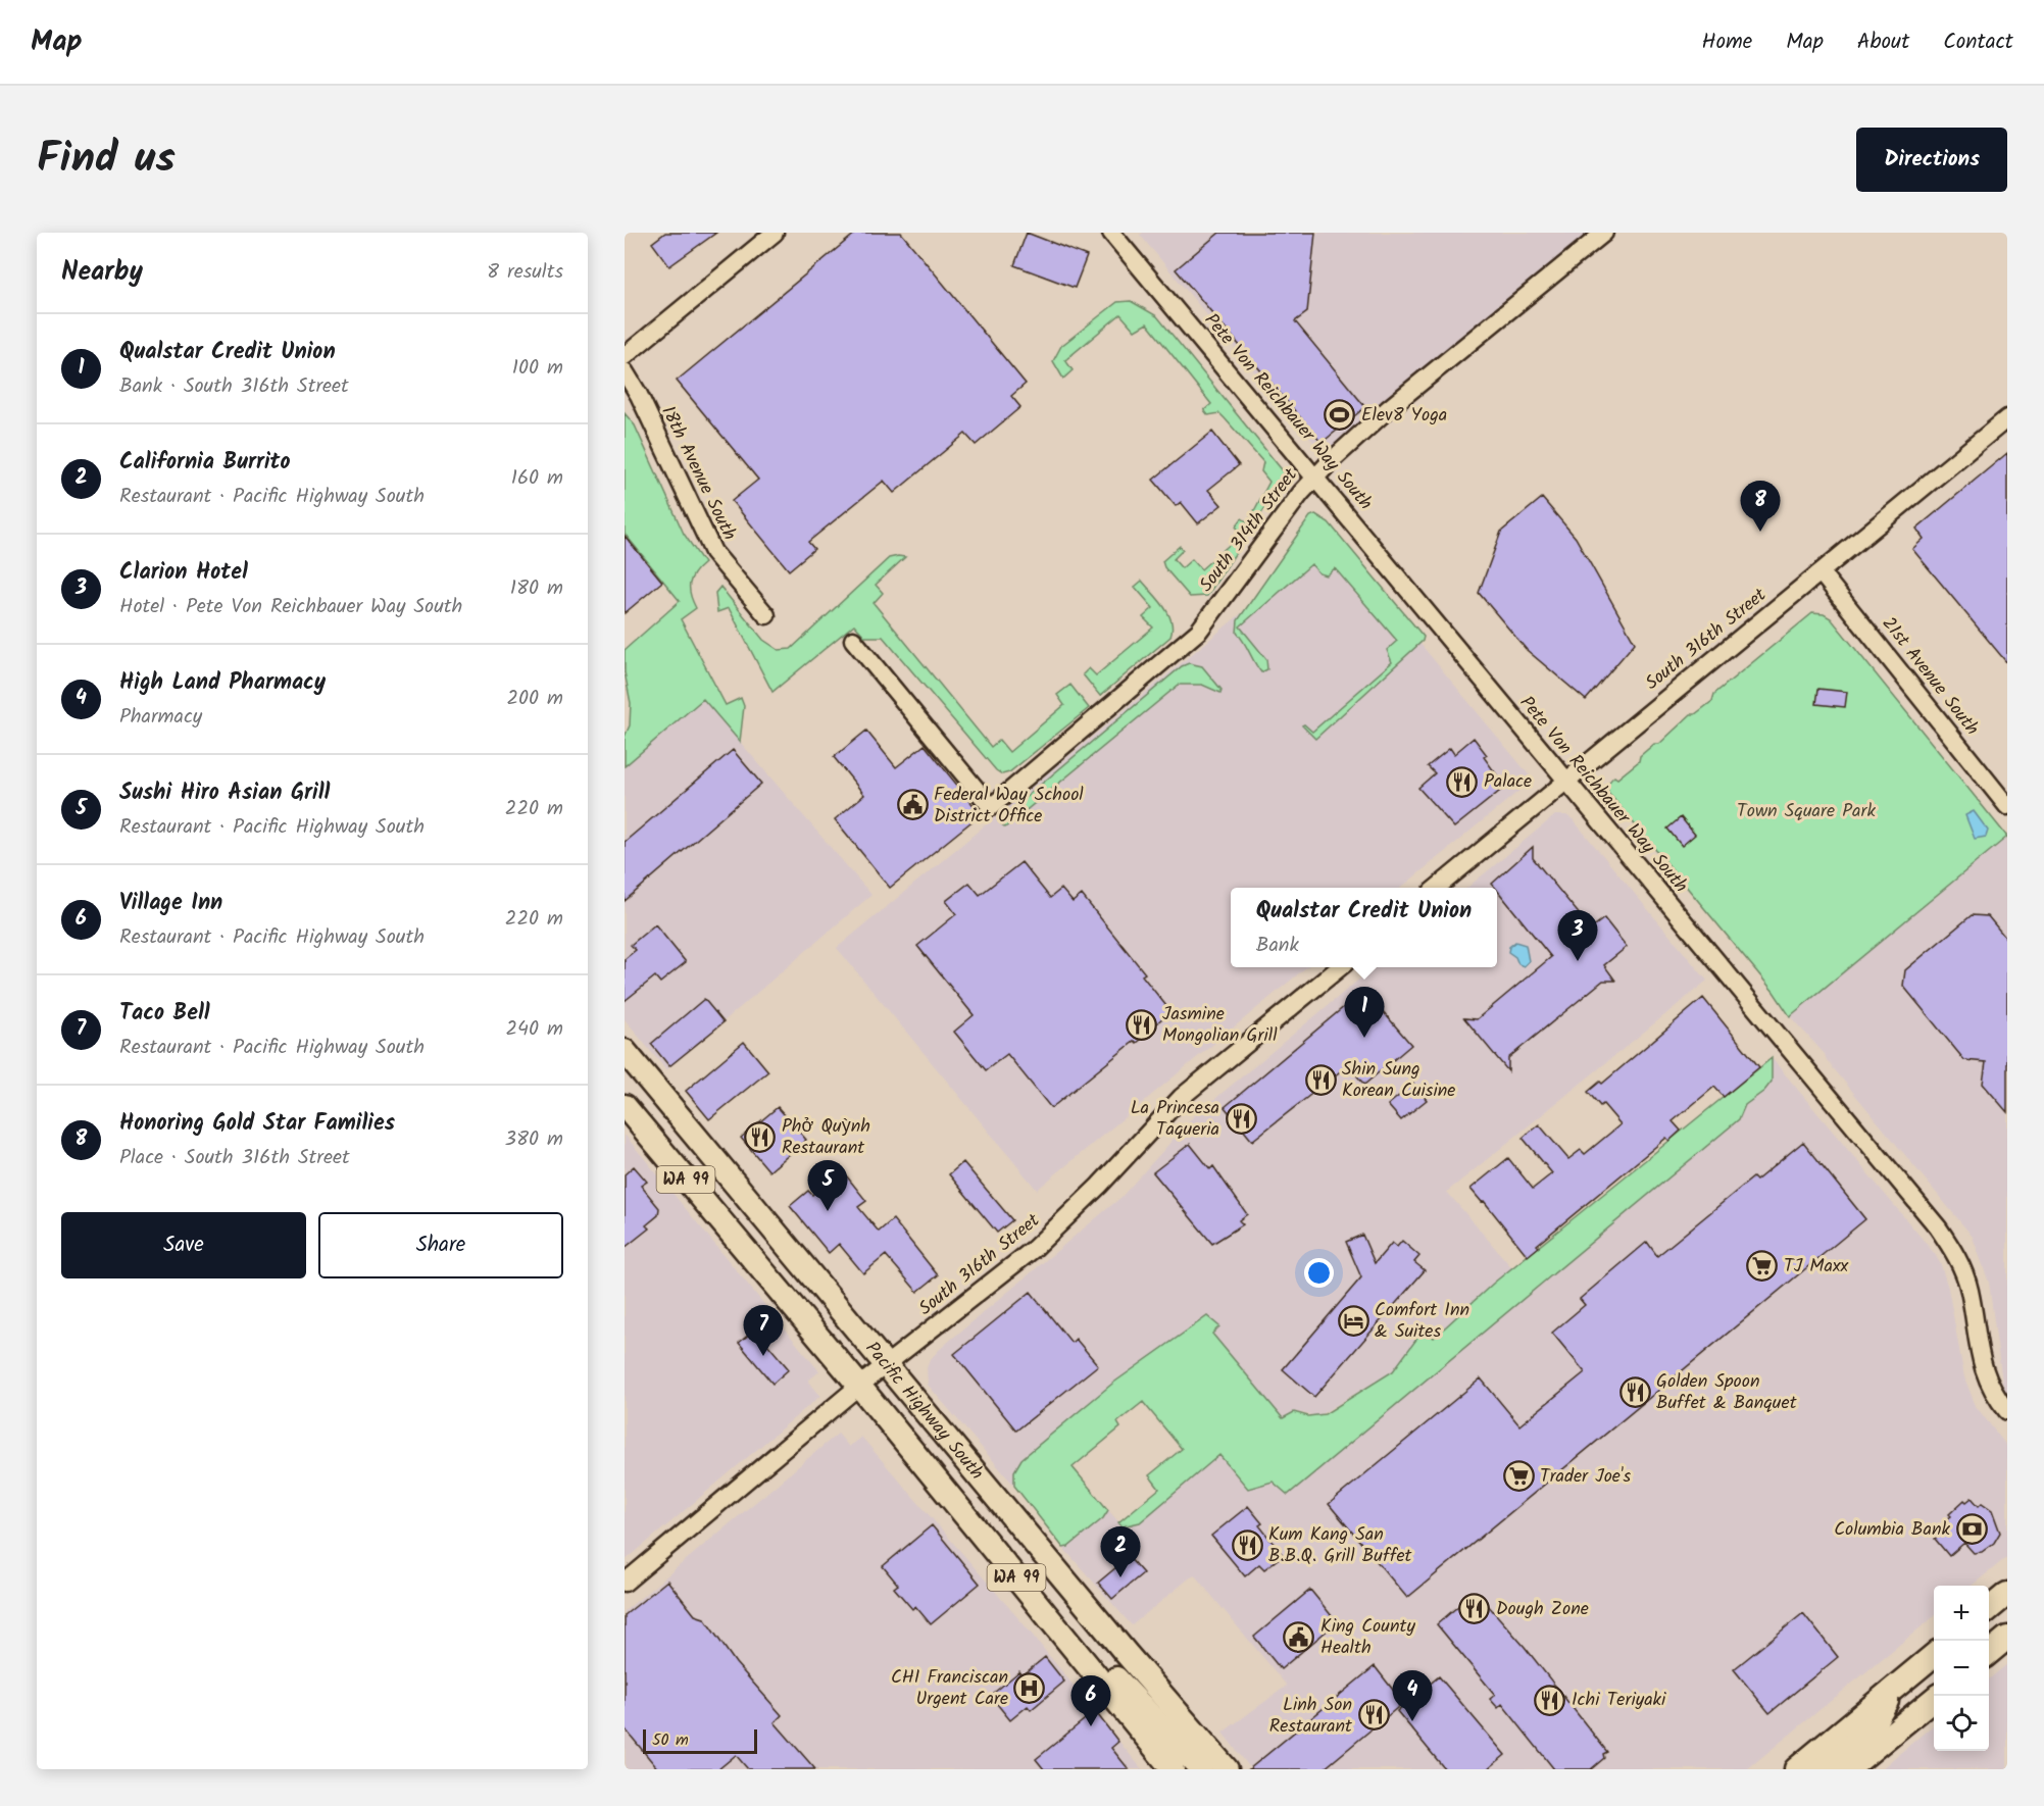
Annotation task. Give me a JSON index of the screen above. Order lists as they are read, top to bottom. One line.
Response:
{"streets":{"main road":["WA 99","Pacific Highway South"],"street":["Pete Von Reichbauer Way South","18th Avenue South","South 314th Street","South 316th Street","21st Avenue South"]},"crossings":[["Pete Von Reichbauer Way South","South 314th Street"],["Pete Von Reichbauer Way South","South 316th Street"],["South 316th Street","21st Avenue South"],["South 316th Street","Pacific Highway South"]],"parks":["Town Square Park"],"places":{"sports":["Elev8 Yoga"],"restaurant":["Palace","Jasmine Mongolian Grill","Shin Sung Korean Cuisine","La Princesa Taqueria","Phở Quỳnh Restaurant","Golden Spoon Buffet & Banquet","Kum Kang San B.B.Q. Grill Buffet","Dough Zone","Ichi Teriyaki","Linh Son Restaurant"],"public building":["Federal Way School District Office","King County Health"],"supermarket":["TJ Maxx","Trader Joe's"],"hotel":["Comfort Inn & Suites"],"bank":["Columbia Bank"],"hospital":["CHI Franciscan Urgent Care"]},"scale_bar":"50 m","page":{"header":"Map","nav":["Home","Map","About","Contact"],"title":"Find us","buttons":["Directions",["Save","Share"]],"heading":["Nearby","8 results"],"list":[{"mark":"1","name":"Qualstar Credit Union","note":"Bank · South 316th Street","value":"100 m"},{"mark":"2","name":"California Burrito","note":"Restaurant · Pacific Highway South","value":"160 m"},{"mark":"3","name":"Clarion Hotel","note":"Hotel · Pete Von Reichbauer Way South","value":"180 m"},{"mark":"4","name":"High Land Pharmacy","note":"Pharmacy","value":"200 m"},{"mark":"5","name":"Sushi Hiro Asian Grill","note":"Restaurant · Pacific Highway South","value":"220 m"},{"mark":"6","name":"Village Inn","note":"Restaurant · Pacific Highway South","value":"220 m"},{"mark":"7","name":"Taco Bell","note":"Restaurant · Pacific Highway South","value":"240 m"},{"mark":"8","name":"Honoring Gold Star Families","note":"Place · South 316th Street","value":"380 m"}],"pins":["8","3","1","5","7","2","4","6"],"popup":["Qualstar Credit Union","Bank"],"map_buttons":["+","−"],"scale":"50 m"}}
